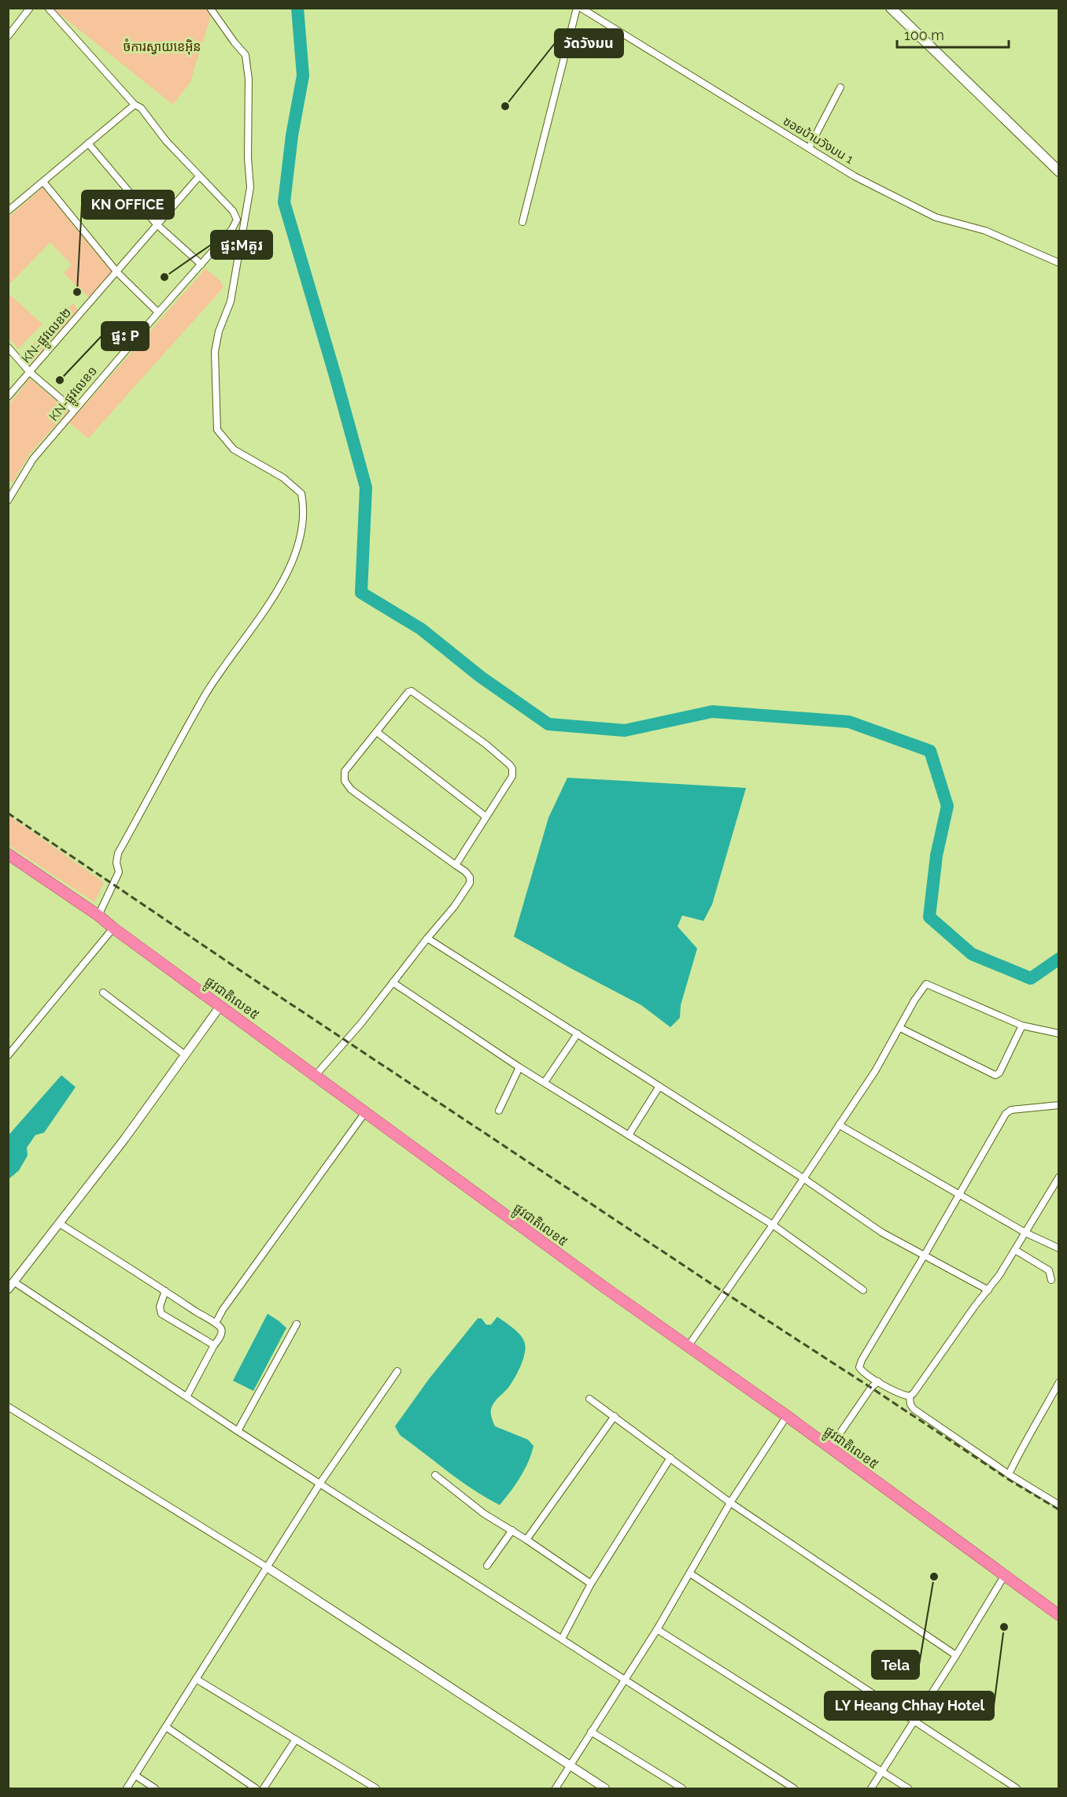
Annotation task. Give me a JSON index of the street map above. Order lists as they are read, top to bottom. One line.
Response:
{"streets":{"highway":["ផ្លូវជាតិលេខ៥"],"street":["ซอยบ้านวังมน 1","KN-ផ្លូវលេខ២","KN-ផ្លូវលេខ១"]},"crossings":[["KN-ផ្លូវលេខ២","KN-ផ្លូវលេខ១"]],"parks":["ចំការស្វាយខេអ៊ិន"],"places":["วัดวังมน","ផ្ទះMគូរ","KN OFFICE","ផ្ទះ P","Tela","LY Heang Chhay Hotel"],"scale_bar":"100 m"}
